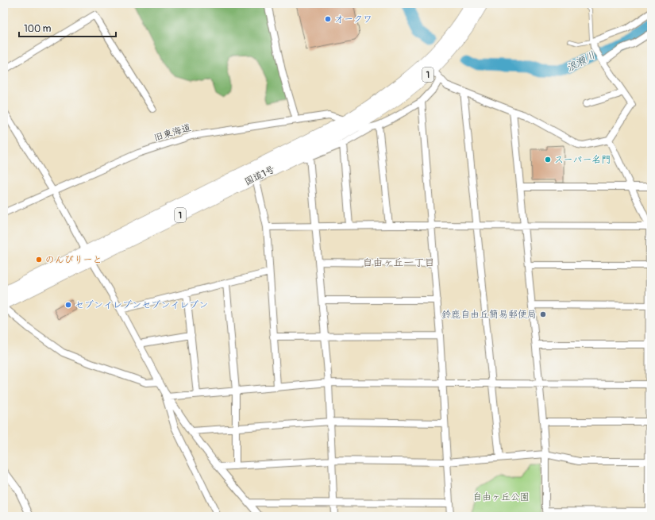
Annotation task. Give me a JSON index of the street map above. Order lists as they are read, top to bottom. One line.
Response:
{"streets":{"highway":["1","国道1号"],"street":["旧東海道"]},"crossings":[["旧東海道","国道1号"]],"districts":["自由ヶ丘一丁目"],"water":["浪瀬川"],"parks":["自由ヶ丘公園"],"places":["オークワ","スーパー名門","のんびりーと","セブンイレブンセブンイレブン","鈴鹿自由丘簡易郵便局"],"scale_bar":"100 m"}
